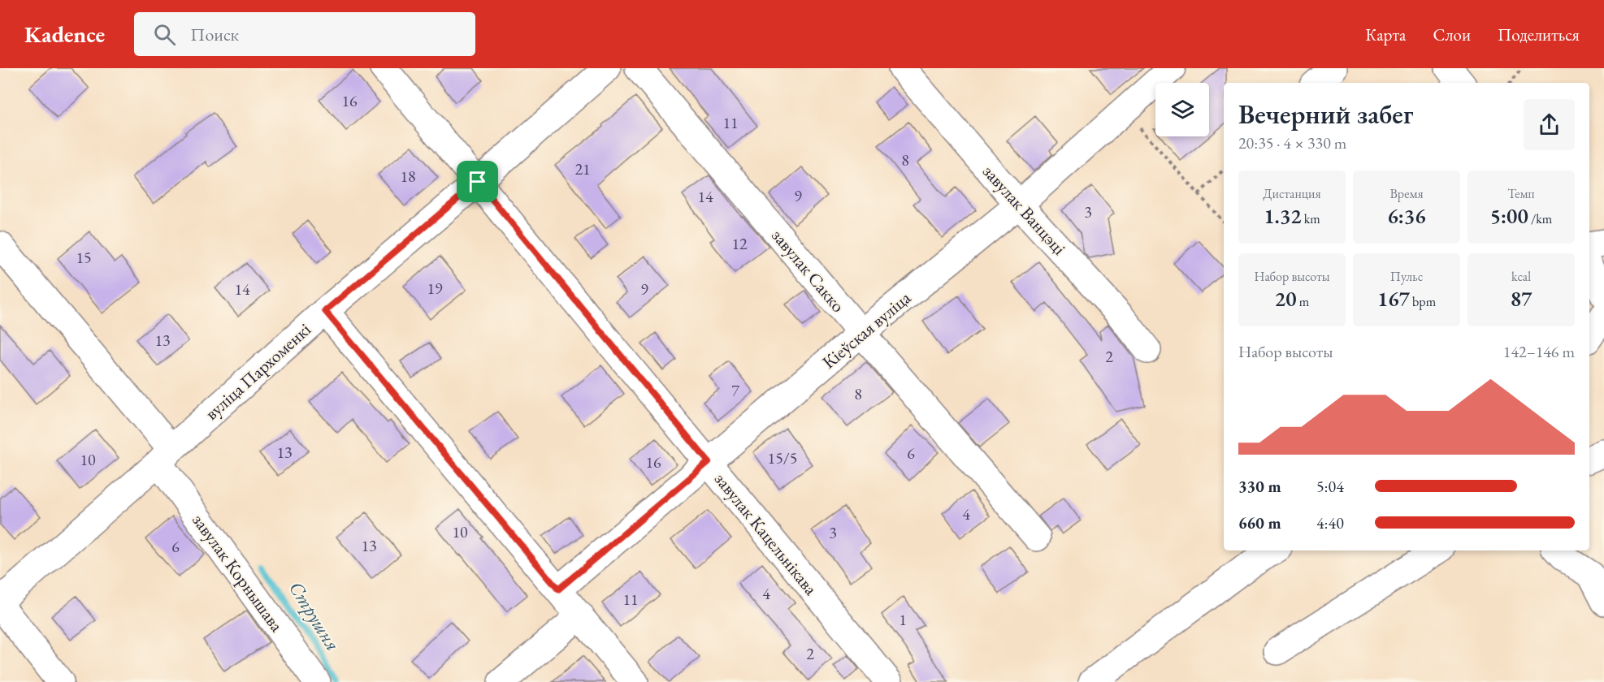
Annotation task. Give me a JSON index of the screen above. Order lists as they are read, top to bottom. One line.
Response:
{"streets":{"street":["завулак Ванцэці","завулак Сакко","Кіеўская вуліца","вуліца Пархоменкі","завулак Кацельнікава","завулак Корнышава"]},"crossings":[["завулак Ванцэці","Кіеўская вуліца"],["завулак Сакко","Кіеўская вуліца"],["Кіеўская вуліца","завулак Кацельнікава"],["вуліца Пархоменкі","завулак Кацельнікава"],["вуліца Пархоменкі","завулак Корнышава"]],"water":["Струшня"],"house_numbers":["16","11","8","21","18","9","14","3","12","15","19","14","9","13","2","7","8","13","6","15/5","10","16","4","10","3","13","6","4","11","1","2"],"page":{"header":"Kadence","search":"Поиск","nav":["Карта","Слои","Поделиться"],"heading":["Вечерний забег","20:35 · 4 × 330 m"],"stats":[["Дистанция","1.32 km"],["Время","6:36"],["Темп","5:00 /km"],["Набор высоты","20 m"],["Пульс","167 bpm"],["kcal","87"]],"chart":["Набор высоты","142–146 m"],"list":[{"name":"330 m","note":"5:04"},{"name":"660 m","note":"4:40"}]}}
